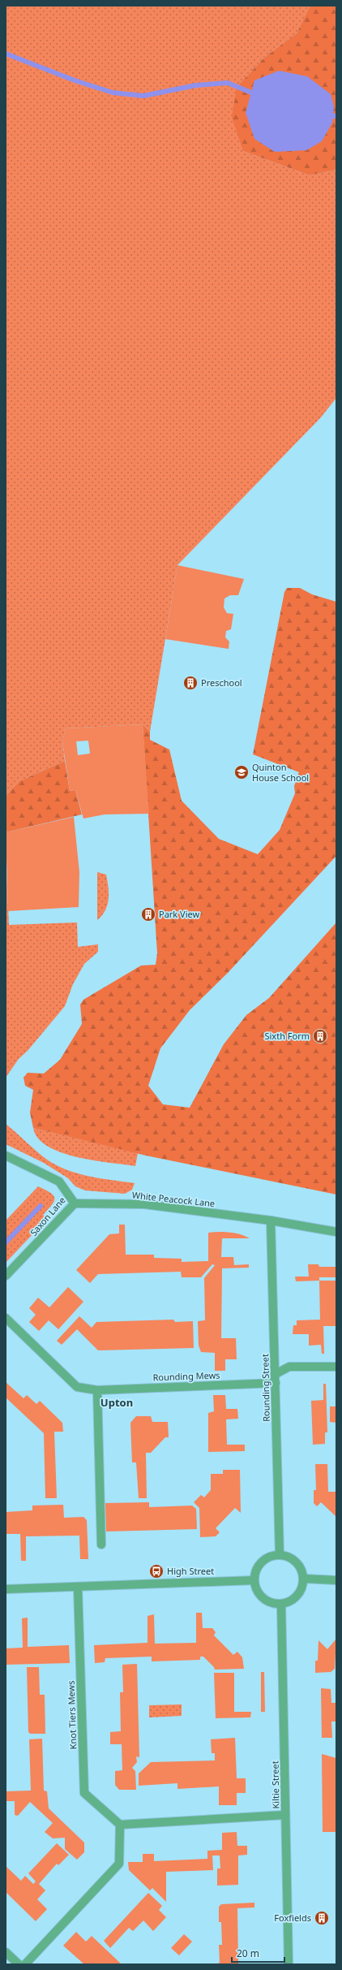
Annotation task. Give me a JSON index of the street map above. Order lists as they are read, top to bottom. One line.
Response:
{"streets":{"street":["White Peacock Lane","Saxon Lane","Rounding Mews","Rounding Street","Knot Tiers Mews","Kiltie Street"]},"crossings":[["White Peacock Lane","Saxon Lane"],["White Peacock Lane","Rounding Street"],["Rounding Mews","Rounding Street"],["Rounding Street","Kiltie Street"]],"districts":["Upton"],"places":{"building":["Preschool","Park View","Sixth Form","Foxfields"],"school or university":["Quinton House School"],"bus stop":["High Street"]},"scale_bar":"20 m"}
